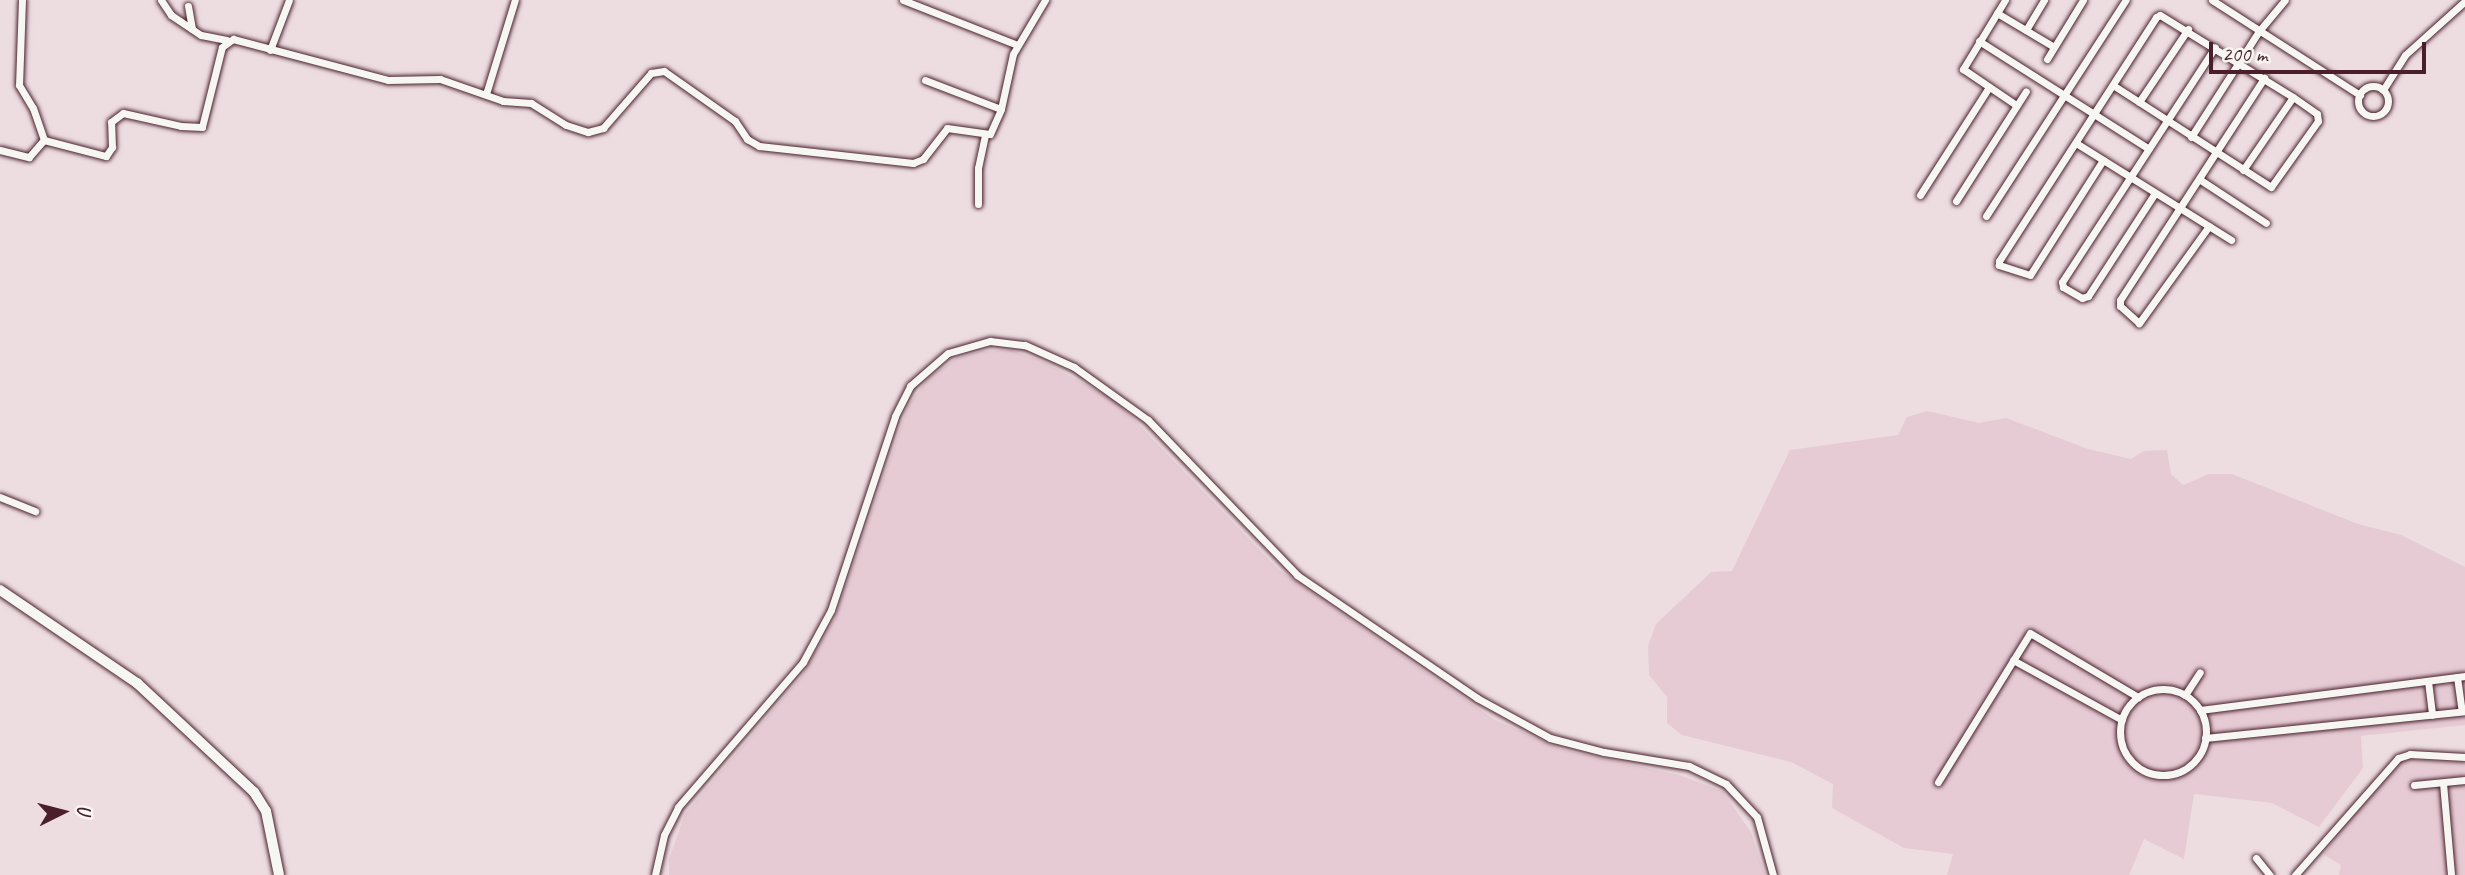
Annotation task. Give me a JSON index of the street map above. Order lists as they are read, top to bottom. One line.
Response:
{"scale_bar":"200 m","north":"right"}
